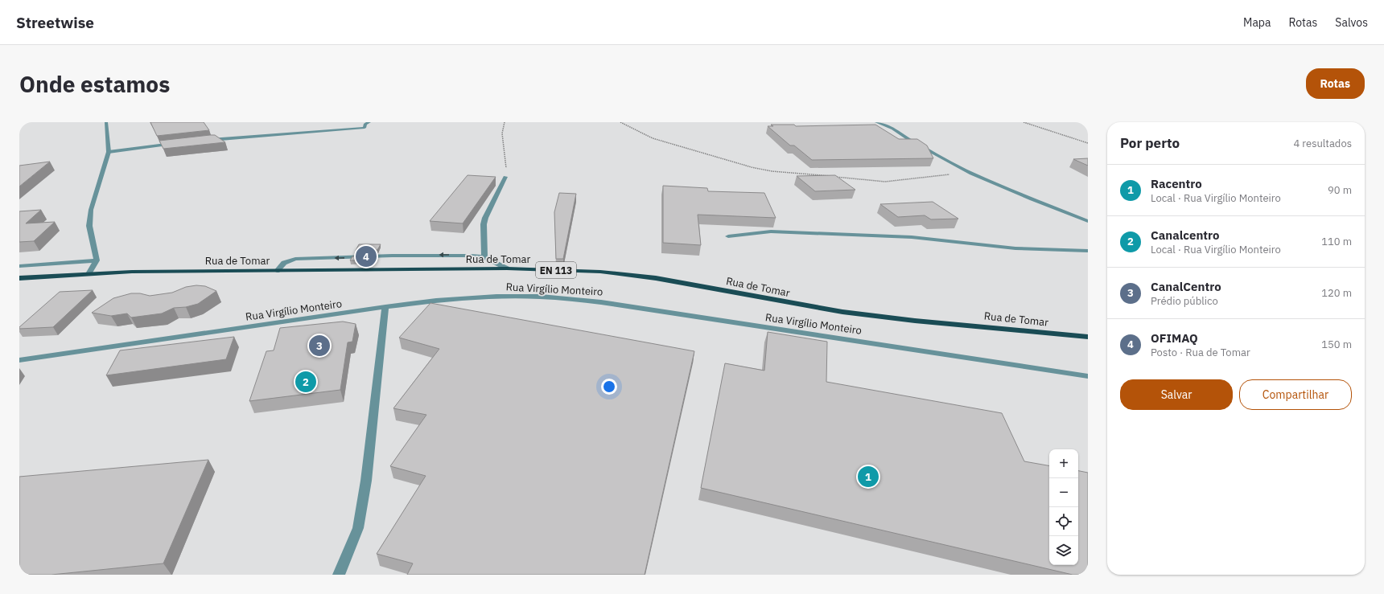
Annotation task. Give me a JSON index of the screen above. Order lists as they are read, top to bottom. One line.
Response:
{"streets":{"main road":["Rua de Tomar","EN 113"],"street":["Rua Virgílio Monteiro"]},"page":{"header":"Streetwise","nav":["Mapa","Rotas","Salvos"],"buttons":["Rotas",["Salvar","Compartilhar"]],"title":"Onde estamos","heading":["Por perto","4 resultados"],"list":[{"mark":"1","name":"Racentro","note":"Local · Rua Virgílio Monteiro","value":"90 m"},{"mark":"2","name":"Canalcentro","note":"Local · Rua Virgílio Monteiro","value":"110 m"},{"mark":"3","name":"CanalCentro","note":"Prédio público","value":"120 m"},{"mark":"4","name":"OFIMAQ","note":"Posto · Rua de Tomar","value":"150 m"}],"pins":["4","3","2","1"],"map_buttons":["+","−"]}}
